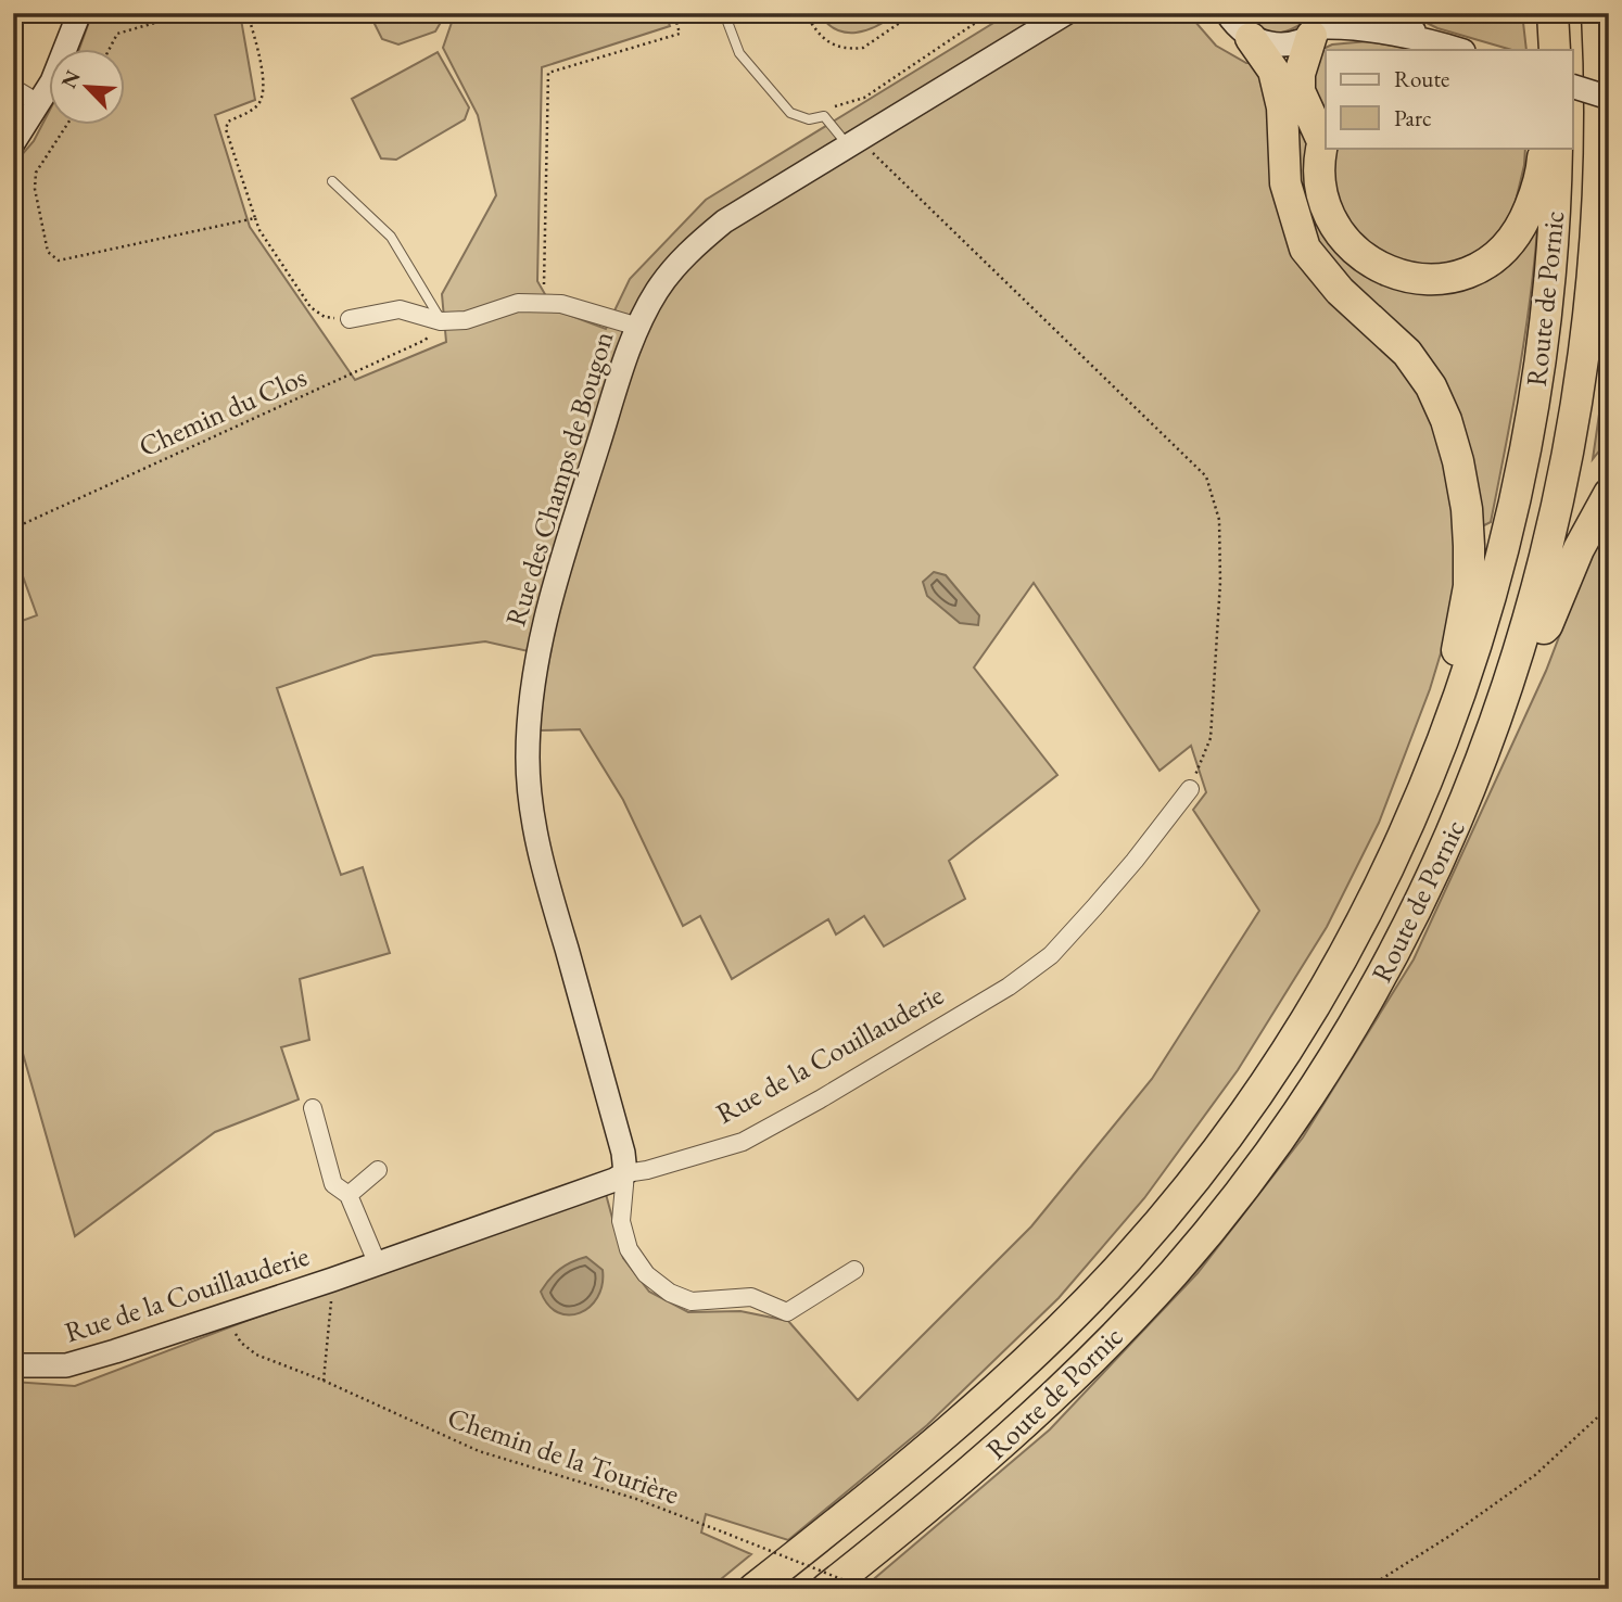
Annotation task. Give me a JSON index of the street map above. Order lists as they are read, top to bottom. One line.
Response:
{"streets":{"highway":["Route de Pornic"],"street":["Rue des Champs de Bougon","Rue de la Couillauderie"],"path":["Chemin du Clos","Chemin de la Tourière"]},"crossings":[["Rue des Champs de Bougon","Rue de la Couillauderie"],["Rue de la Couillauderie","Chemin de la Tourière"]],"legend":["Route","Parc"],"north":"top left"}
